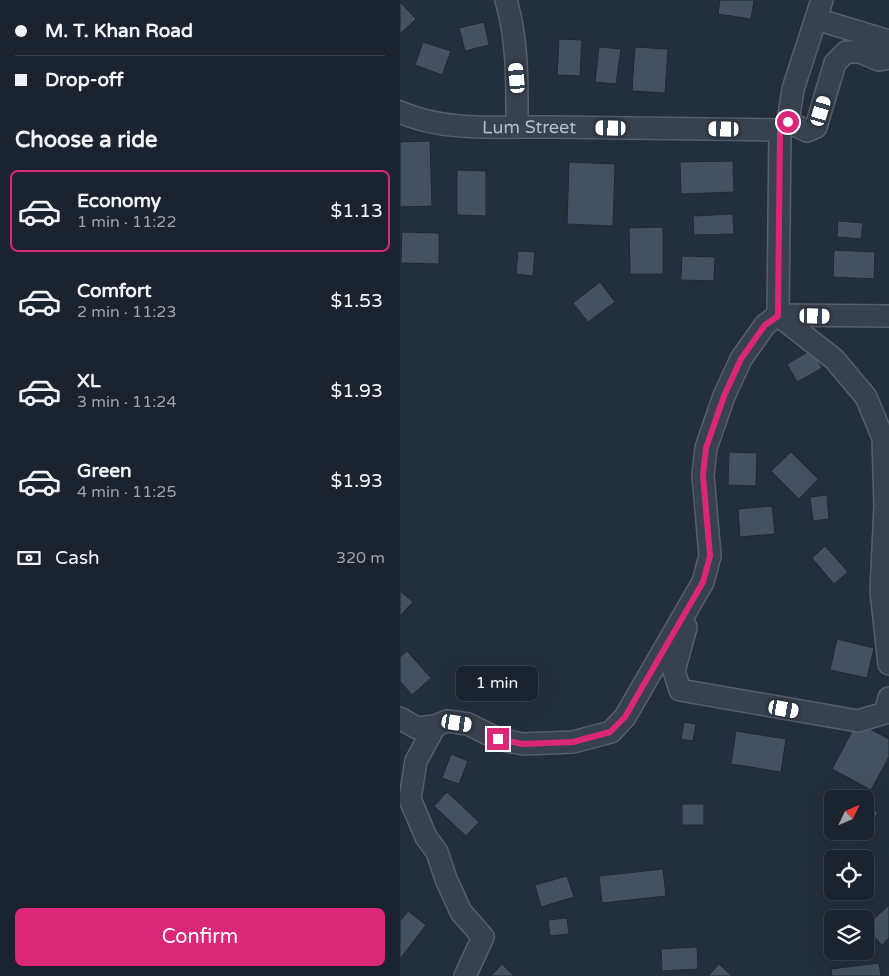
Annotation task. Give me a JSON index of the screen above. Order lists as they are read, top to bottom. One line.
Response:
{"streets":{"street":["Lum Street"]},"north":"top right","page":{"banner":["M. T. Khan Road","Drop-off"],"heading":"Choose a ride","list":[{"name":"Economy","note":"1 min · 11:22","value":"$1.13"},{"name":"Comfort","note":"2 min · 11:23","value":"$1.53"},{"name":"XL","note":"3 min · 11:24","value":"$1.93"},{"name":"Green","note":"4 min · 11:25","value":"$1.93"}],"pay":["Cash","320 m"],"bubble":"1 min","buttons":"Confirm"}}
